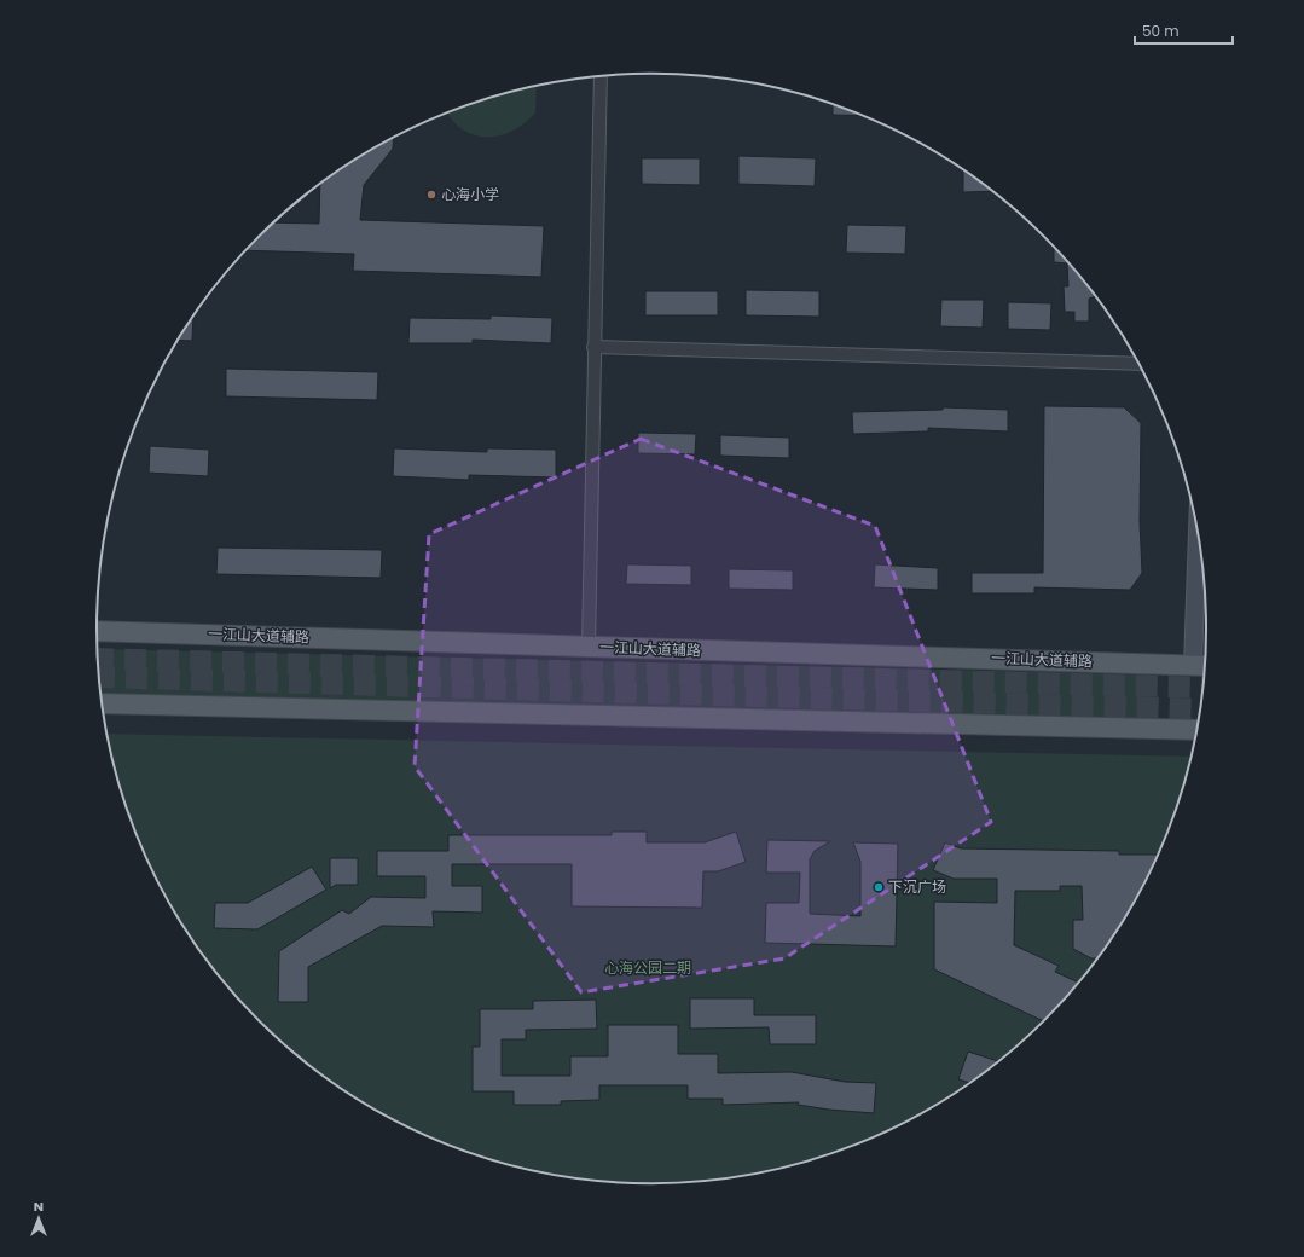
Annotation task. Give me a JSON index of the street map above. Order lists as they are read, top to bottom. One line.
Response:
{"streets":{"main road":["一江山大道辅路"]},"parks":["心海公园二期"],"places":["心海小学","下沉广场"],"scale_bar":"50 m","north":"top"}
